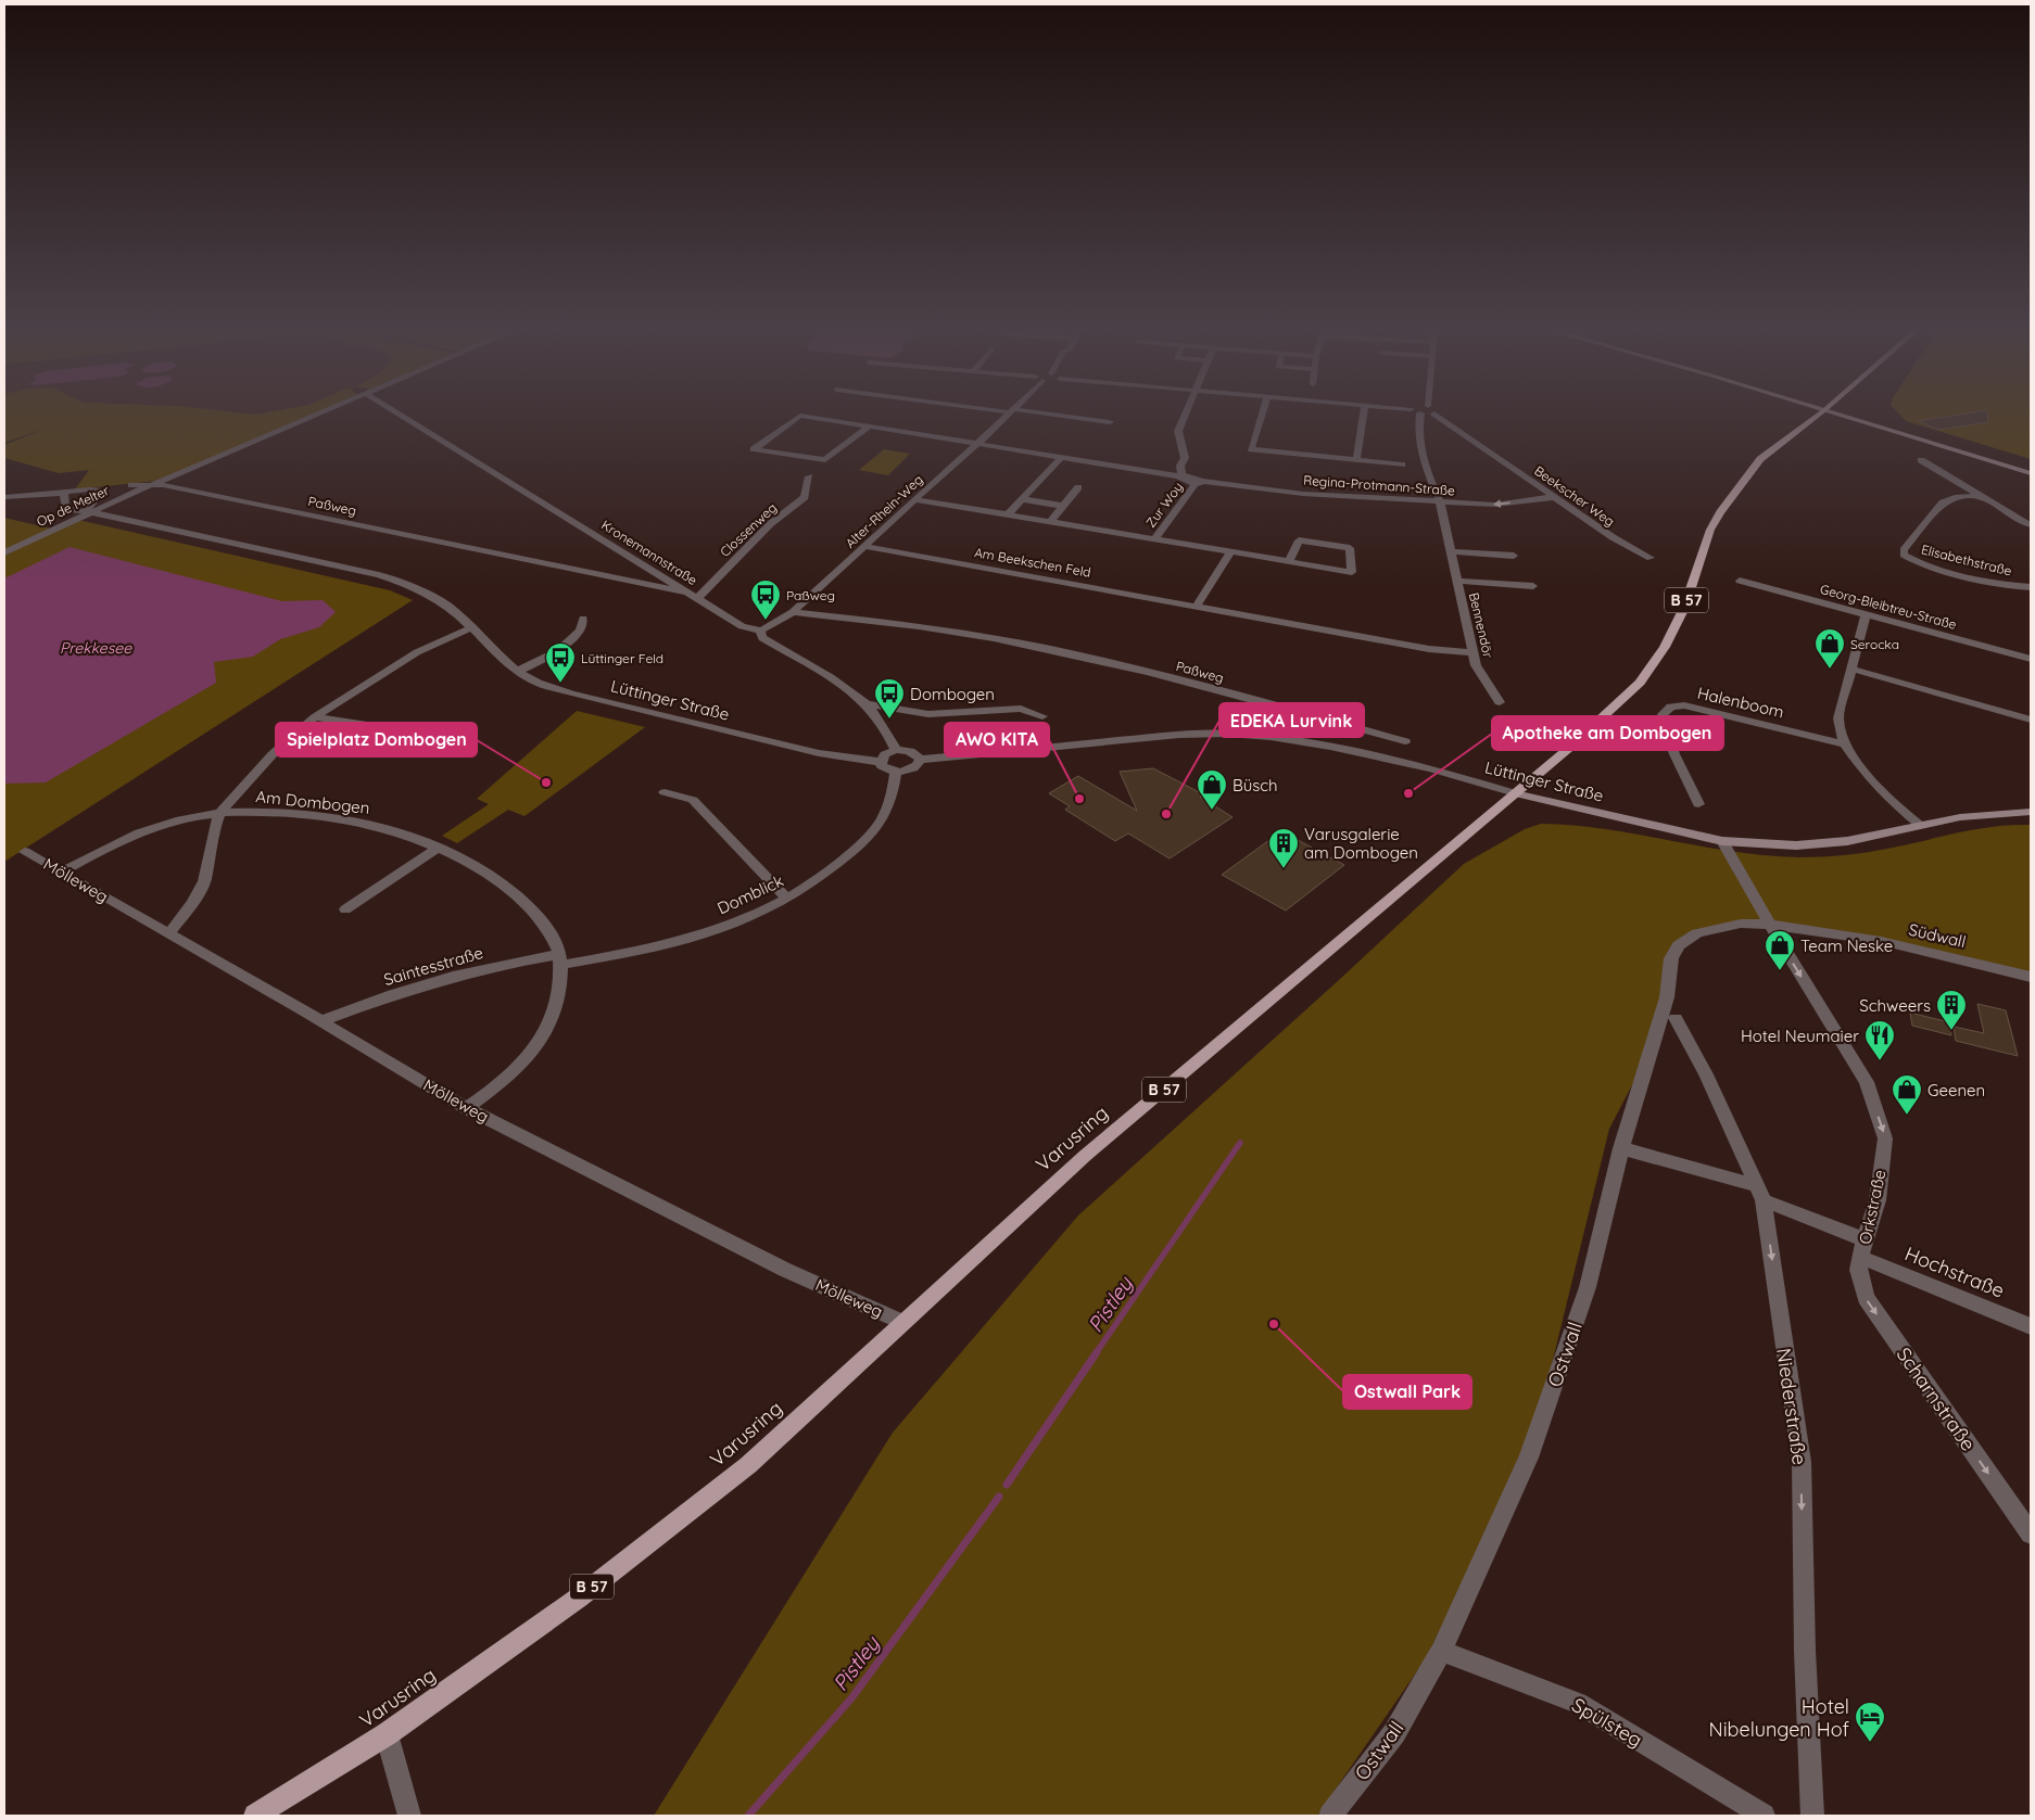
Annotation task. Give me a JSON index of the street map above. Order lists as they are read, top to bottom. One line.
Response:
{"streets":{"main road":["B 57","Lüttinger Straße","Varusring"],"street":["Regina-Protmann-Straße","Beekscher Weg","Zur Woy","Op de Melter","Paßweg","Alter-Rhein-Weg","Clossenweg","Kronemannstraße","Elisabethstraße","Am Beekschen Feld","Georg-Bleibtreu-Straße","Bennendör","Halenboom","Am Dombogen","Mölleweg","Domblick","Südwall","Saintesstraße","Orkstraße","Hochstraße","Ostwall","Scharnstraße","Niederstraße","Spülsteg"]},"crossings":[["Regina-Protmann-Straße","Beekscher Weg"],["Regina-Protmann-Straße","Zur Woy"],["Regina-Protmann-Straße","Alter-Rhein-Weg"],["Regina-Protmann-Straße","Bennendör"],["Op de Melter","Paßweg"],["Op de Melter","Lüttinger Straße"],["Paßweg","Alter-Rhein-Weg"],["Paßweg","Kronemannstraße"],["Alter-Rhein-Weg","Kronemannstraße"],["Alter-Rhein-Weg","Am Beekschen Feld"],["Clossenweg","Kronemannstraße"],["Am Beekschen Feld","Bennendör"],["Lüttinger Straße","Domblick"],["Lüttinger Straße","Varusring"],["Lüttinger Straße","Orkstraße"],["Am Dombogen","Mölleweg"],["Am Dombogen","Domblick"],["Am Dombogen","Saintesstraße"],["Mölleweg","Saintesstraße"],["Mölleweg","Varusring"],["Domblick","Saintesstraße"],["Südwall","Orkstraße"],["Südwall","Ostwall"],["Orkstraße","Hochstraße"],["Orkstraße","Ostwall"],["Orkstraße","Scharnstraße"],["Hochstraße","Ostwall"],["Hochstraße","Scharnstraße"],["Hochstraße","Niederstraße"],["Ostwall","Spülsteg"]],"one_way":["Orkstraße","Scharnstraße","Niederstraße"],"water":["Prekkesee","Pistley"],"places":{"bus stop":["Paßweg","Lüttinger Feld","Dombogen"],"shop":["Serocka","Büsch","Team Neske","Geenen"],"other":["Spielplatz Dombogen","Apotheke am Dombogen","AWO KITA","EDEKA Lurvink","Ostwall Park"],"building":["Varusgalerie am Dombogen","Schweers"],"restaurant":["Hotel Neumaier"],"hotel":["Hotel Nibelungen Hof"]}}
